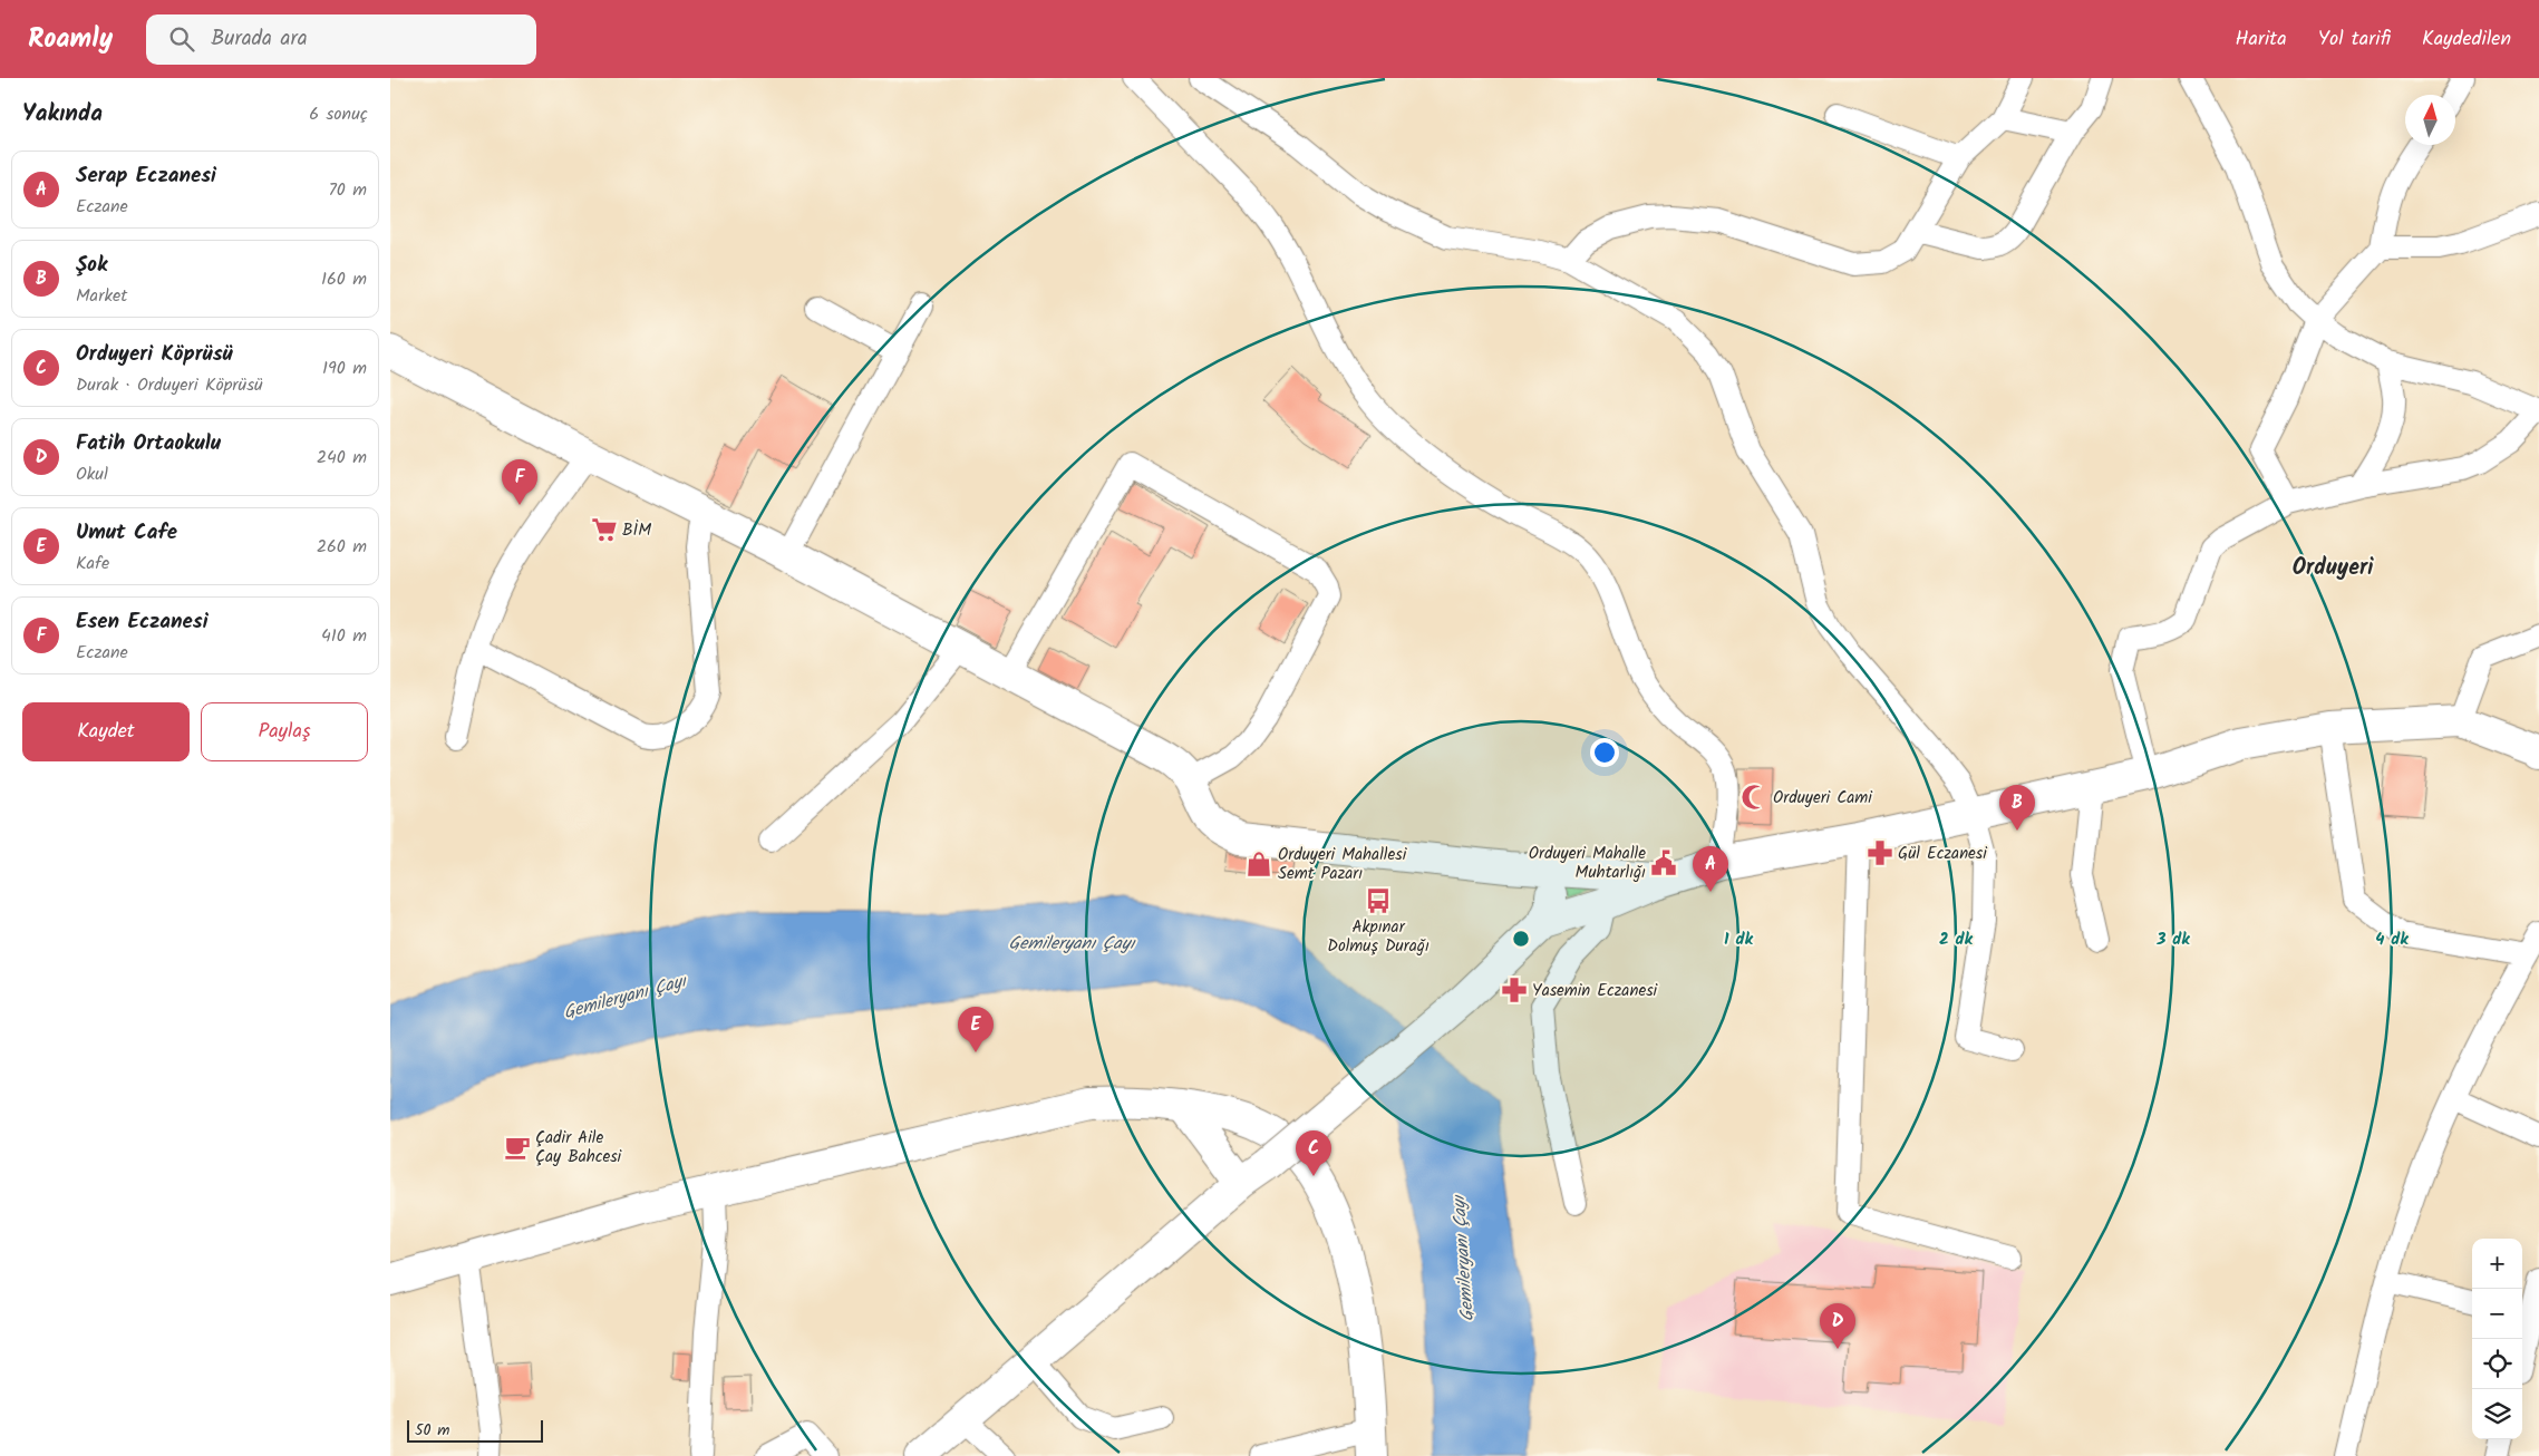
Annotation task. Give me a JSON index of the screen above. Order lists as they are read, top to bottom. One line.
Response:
{"districts":["Orduyeri"],"water":["Gemileryanı Çayı"],"places":{"supermarket":["BİM"],"mosque":["Orduyeri Cami"],"pharmacy":["Gül Eczanesi","Yasemin Eczanesi"],"public building":["Orduyeri Mahalle Muhtarlığı"],"shop":["Orduyeri Mahallesi Semt Pazarı"],"bus stop":["Akpınar Dolmuş Durağı"],"cafe":["Çadir Aile Çay Bahcesi"]},"scale_bar":"50 m","north":"top","page":{"header":"Roamly","search":"Burada ara","nav":["Harita","Yol tarifi","Kaydedilen"],"heading":["Yakında","6 sonuç"],"list":[{"mark":"A","name":"Serap Eczanesi","note":"Eczane","value":"70 m"},{"mark":"B","name":"Şok","note":"Market","value":"160 m"},{"mark":"C","name":"Orduyeri Köprüsü","note":"Durak · Orduyeri Köprüsü","value":"190 m"},{"mark":"D","name":"Fatih Ortaokulu","note":"Okul","value":"240 m"},{"mark":"E","name":"Umut Cafe","note":"Kafe","value":"260 m"},{"mark":"F","name":"Esen Eczanesi","note":"Eczane","value":"410 m"}],"pins":["F","B","A","E","C","D"],"buttons":["Kaydet","Paylaş"],"map_buttons":["+","−"],"scale":"50 m"},"rings":["1 dk","2 dk","3 dk","4 dk"]}
